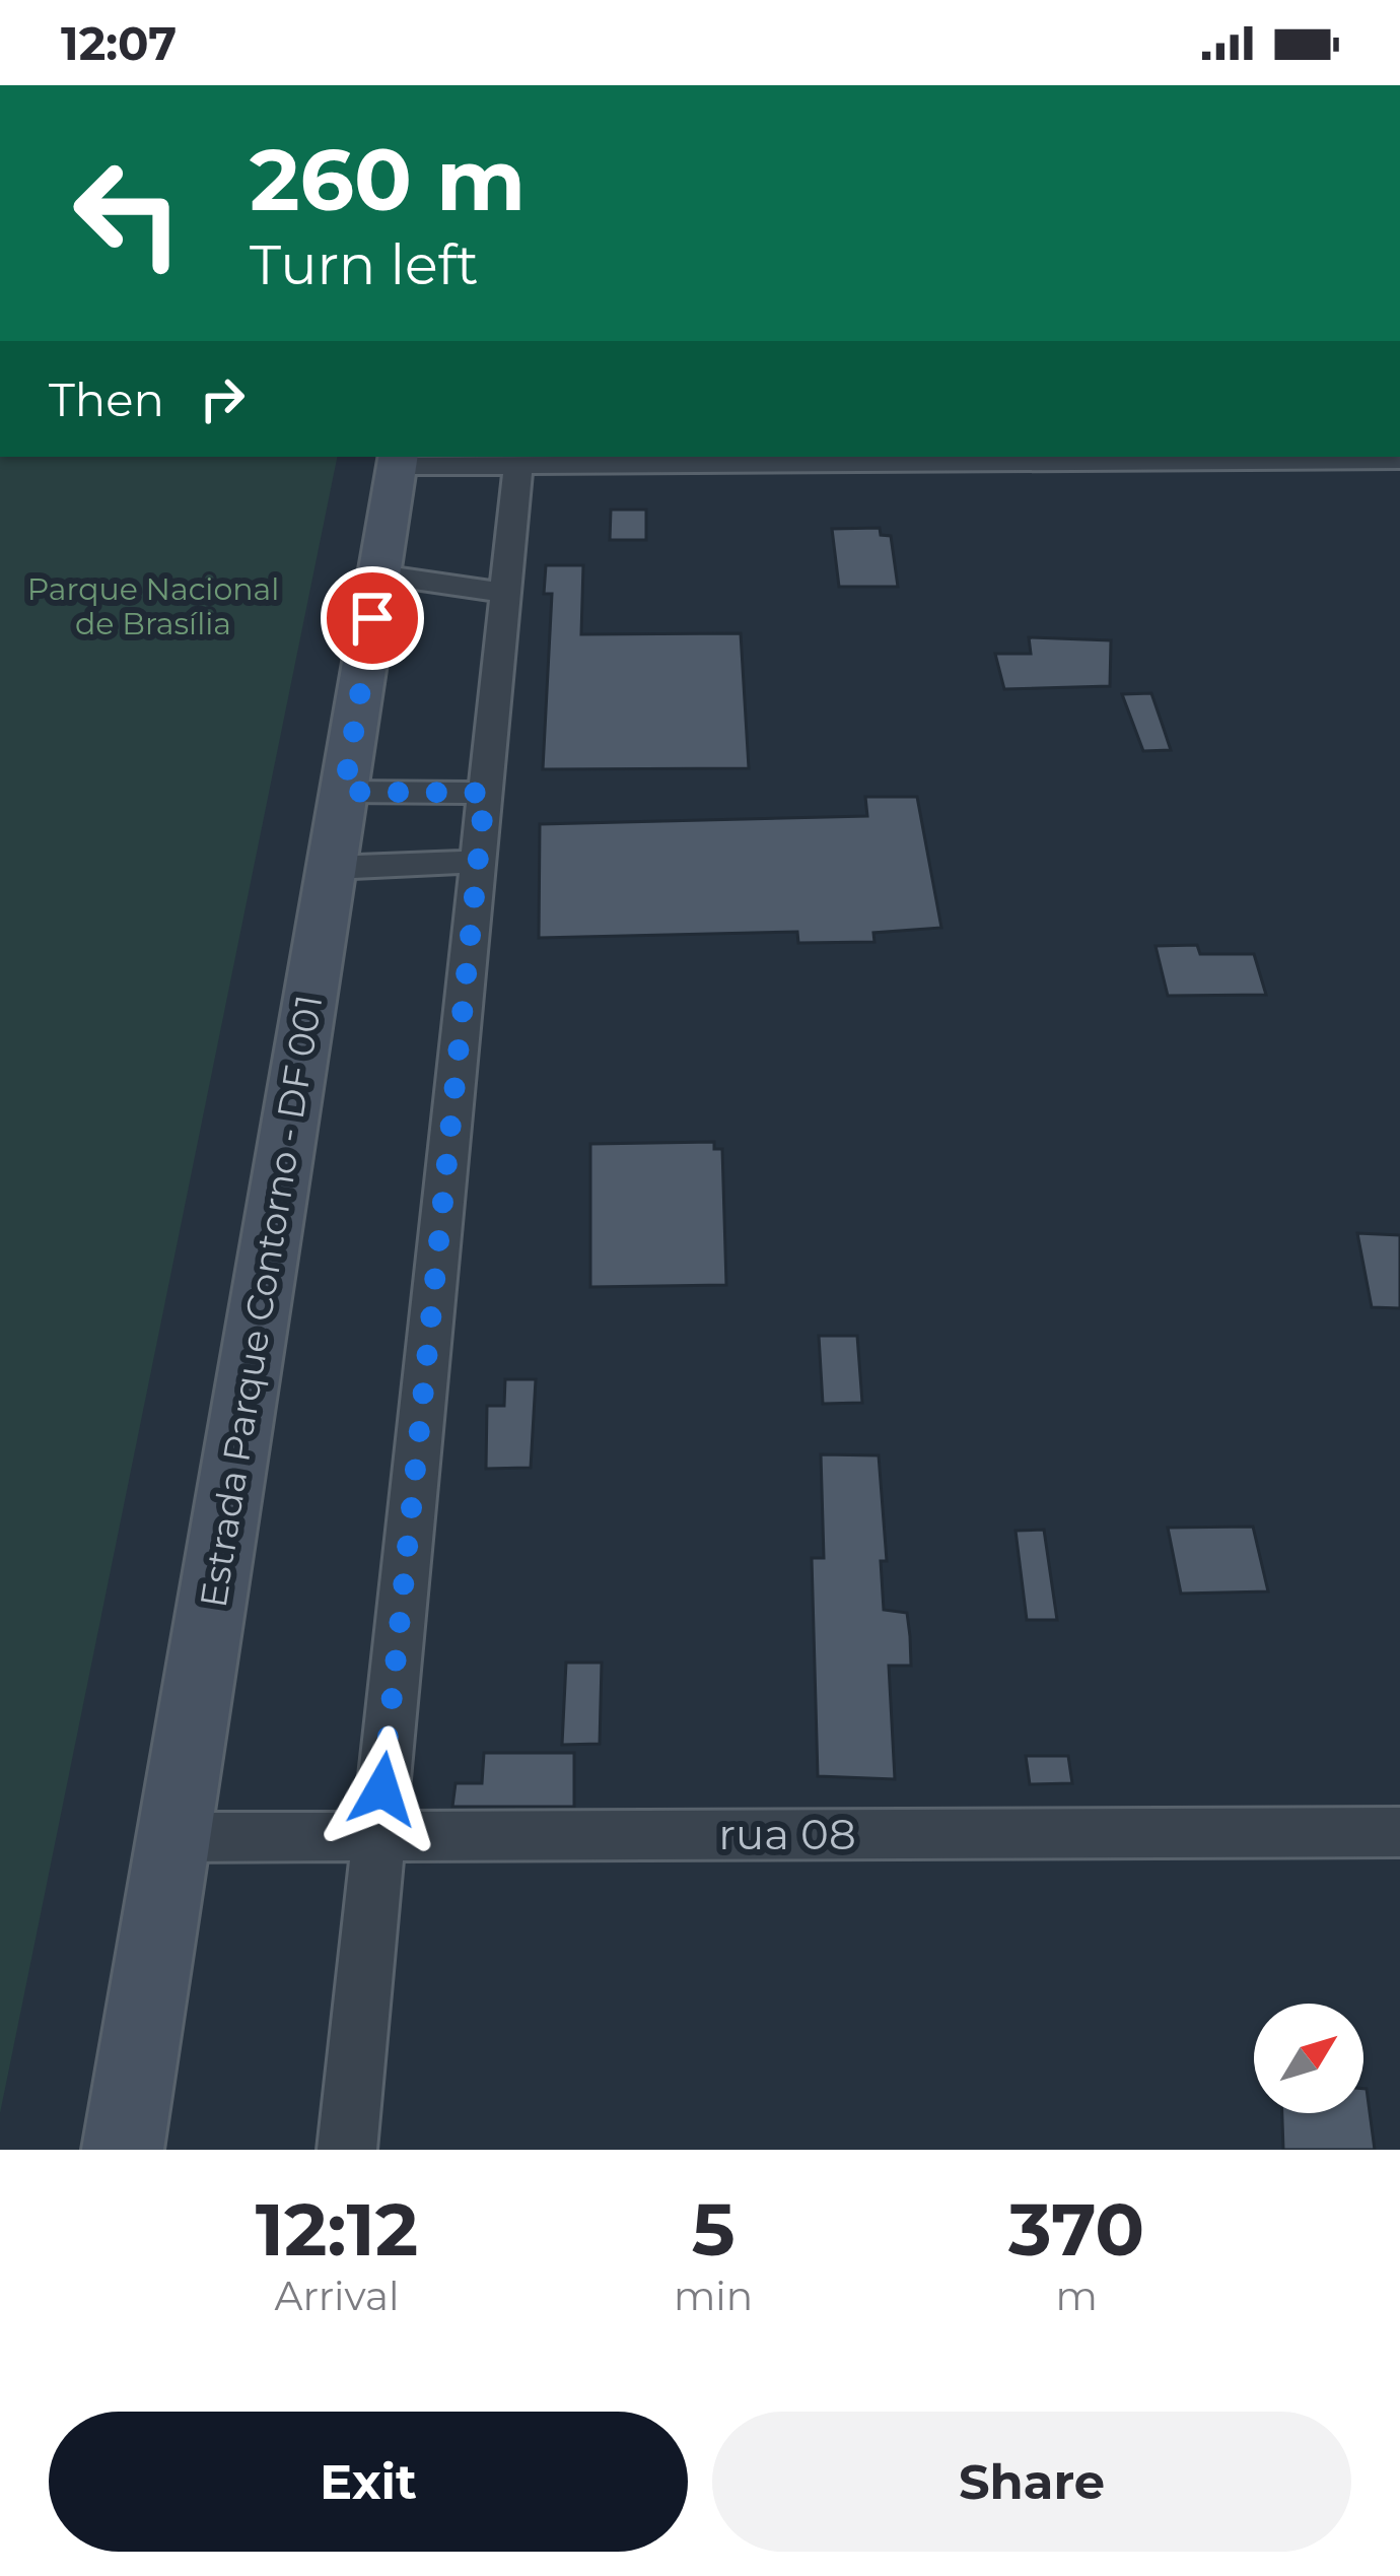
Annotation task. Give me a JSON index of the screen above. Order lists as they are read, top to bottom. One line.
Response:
{"streets":{"main road":["Estrada Parque Contorno - DF 001"],"street":["rua 08"]},"crossings":[["Estrada Parque Contorno - DF 001","rua 08"]],"parks":["Parque Nacional de Brasília"],"north":"top right","page":{"status":"12:07","turn":["260 m","Turn left"],"then":"Then","eta":["12:12","Arrival","5","min","370","m"],"buttons":["Exit","Share"]}}
